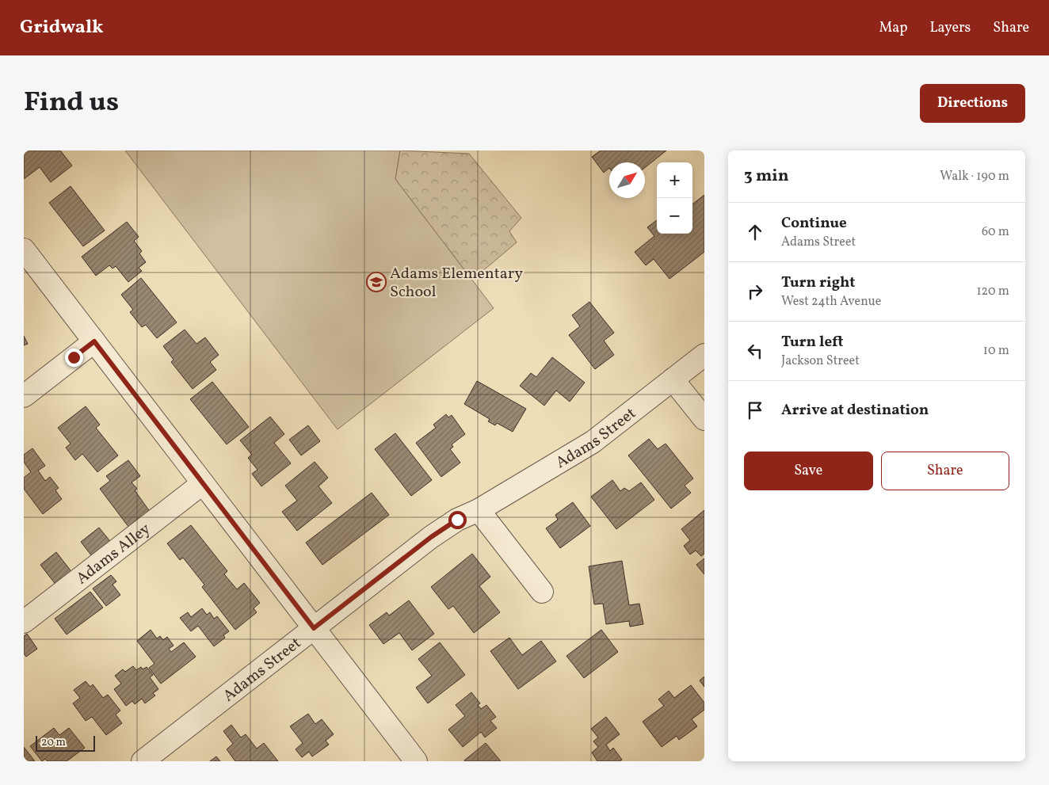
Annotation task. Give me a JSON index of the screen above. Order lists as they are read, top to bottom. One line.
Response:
{"streets":{"street":["Adams Street","Adams Alley"]},"places":{"school or university":["Adams Elementary School"]},"scale_bar":"20 m","north":"top right","page":{"header":"Gridwalk","nav":["Map","Layers","Share"],"title":"Find us","buttons":["Directions",["Save","Share"]],"heading":["3 min","Walk · 190 m"],"map_buttons":["+","−"],"list":[["Continue","Adams Street","60 m"],["Turn right","West 24th Avenue","120 m"],["Turn left","Jackson Street","10 m"],"Arrive at destination"],"scale":"20 m"}}
